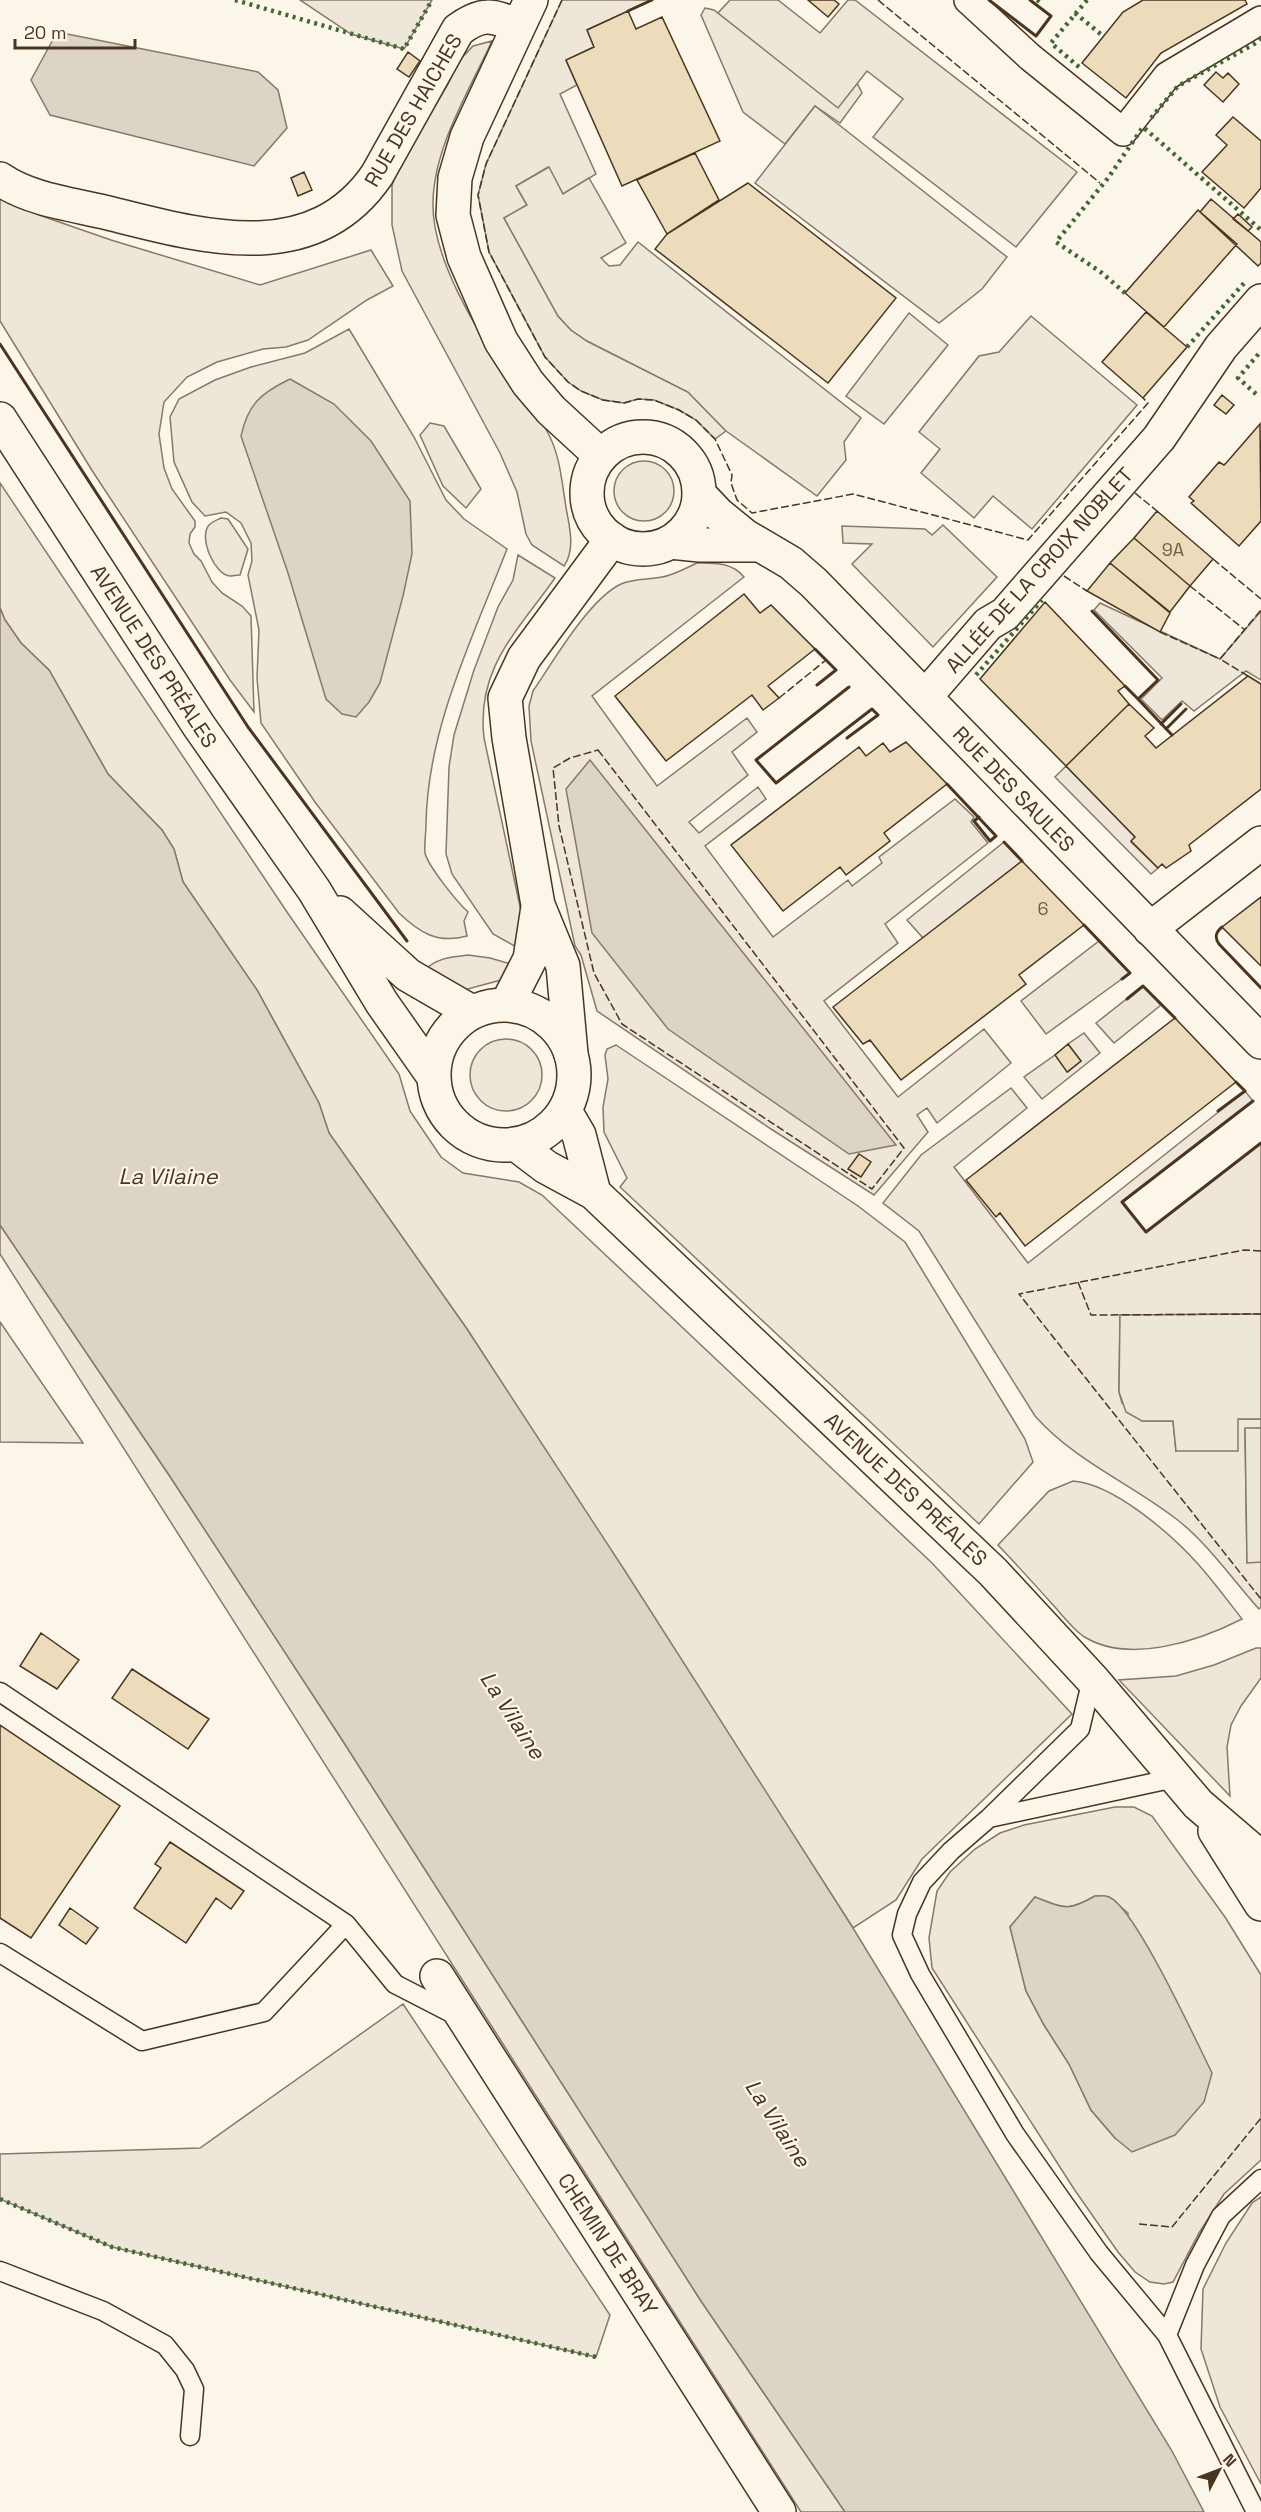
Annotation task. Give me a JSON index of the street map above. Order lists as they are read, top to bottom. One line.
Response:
{"streets":{"street":["RUE DES HAICHES","ALLÉE DE LA CROIX NOBLET","AVENUE DES PRÉALES","RUE DES SAULES","CHEMIN DE BRAY"]},"crossings":[["ALLÉE DE LA CROIX NOBLET","RUE DES SAULES"]],"water":["La Vilaine"],"house_numbers":["9A","6"],"scale_bar":"20 m","north":"top right"}
